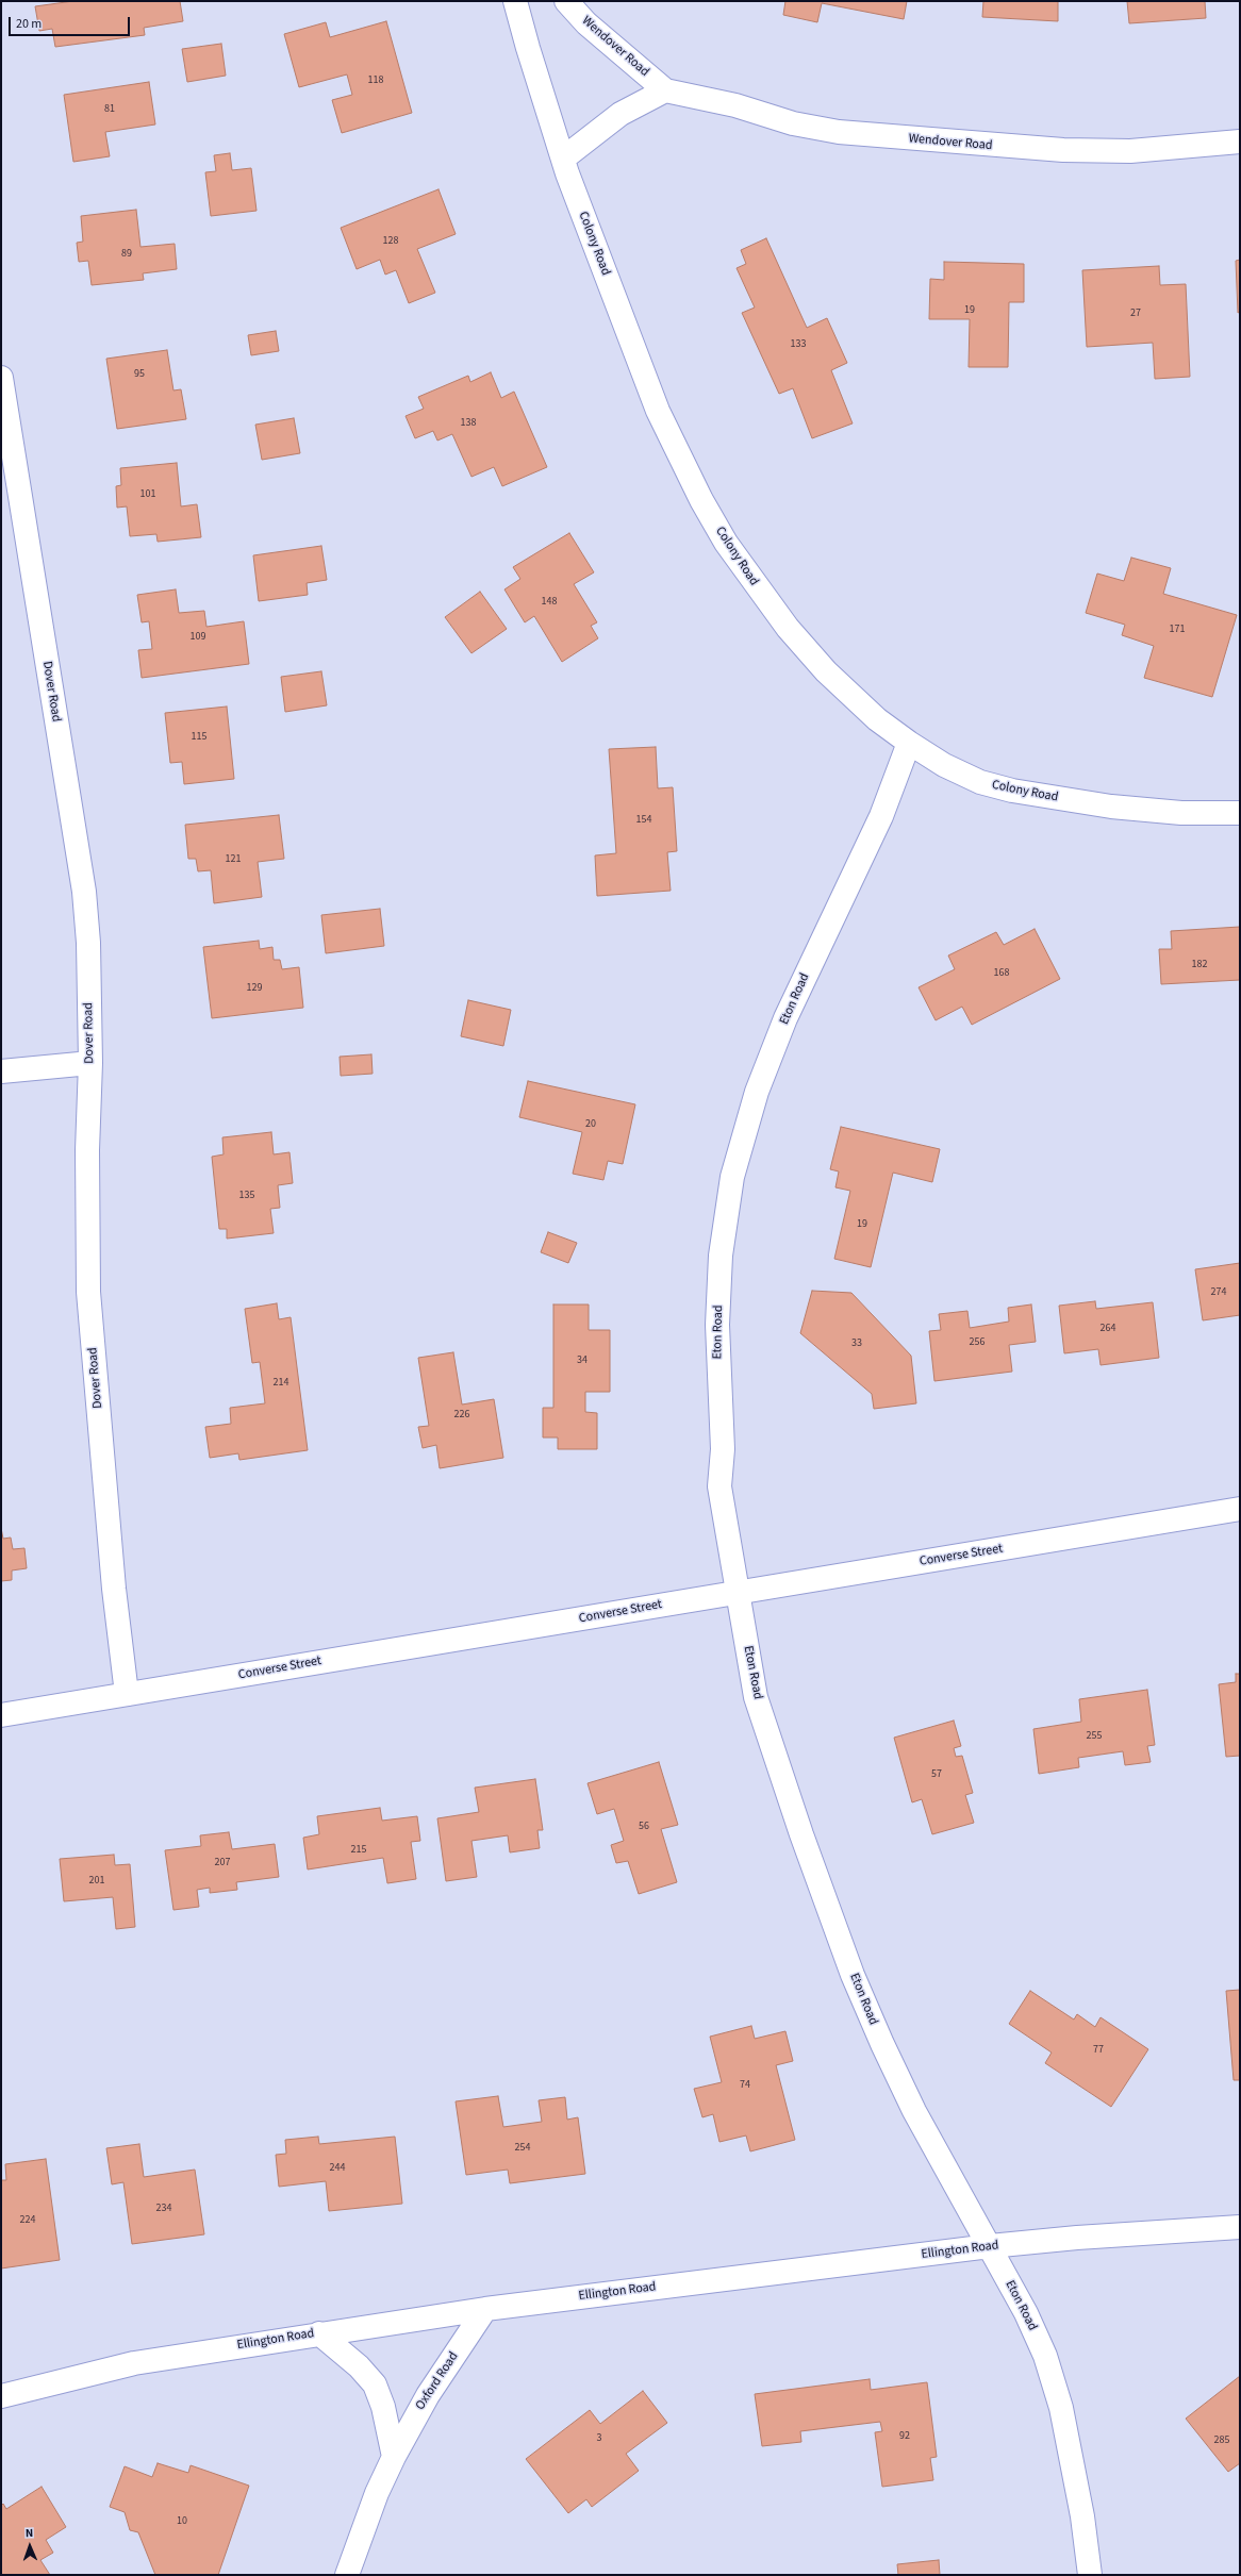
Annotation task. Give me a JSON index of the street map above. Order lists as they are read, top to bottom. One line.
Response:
{"streets":{"street":["Wendover Road","Colony Road","Dover Road","Eton Road","Converse Street","Ellington Road","Oxford Road"]},"crossings":[["Colony Road","Eton Road"],["Dover Road","Converse Street"],["Eton Road","Converse Street"],["Eton Road","Ellington Road"],["Ellington Road","Oxford Road"]],"house_numbers":["118","81","128","89","19","27","133","95","138","101","148","171","109","115","154","121","182","168","129","20","135","19","274","264","256","33","34","214","226","255","57","56","215","207","201","77","74","254","244","234","224","92","3","285","10"],"scale_bar":"20 m","north":"top"}
